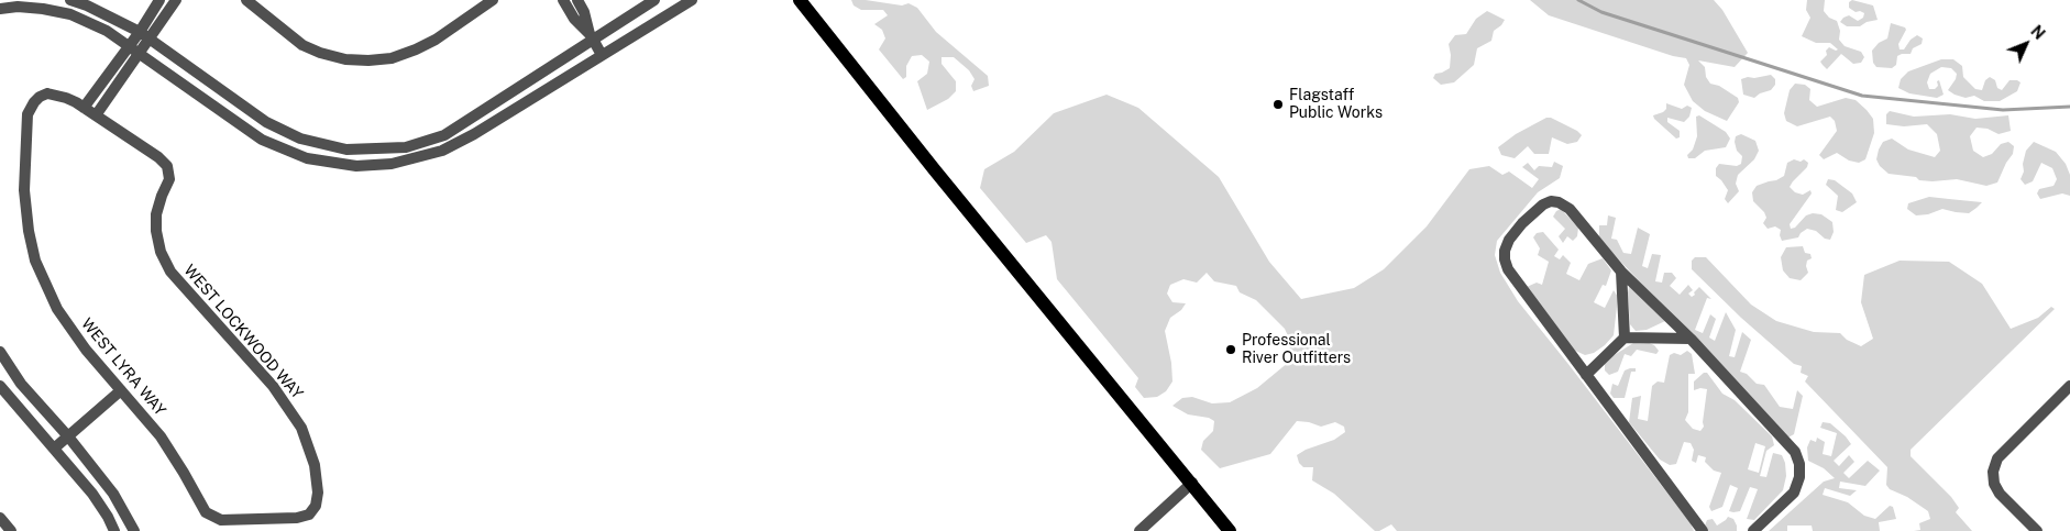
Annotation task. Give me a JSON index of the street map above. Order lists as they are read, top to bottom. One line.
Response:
{"streets":{"street":["WEST LOCKWOOD WAY","WEST LYRA WAY"]},"crossings":[["WEST LOCKWOOD WAY","WEST LYRA WAY"]],"places":["Flagstaff Public Works","Professional River Outfitters"],"north":"top right"}
